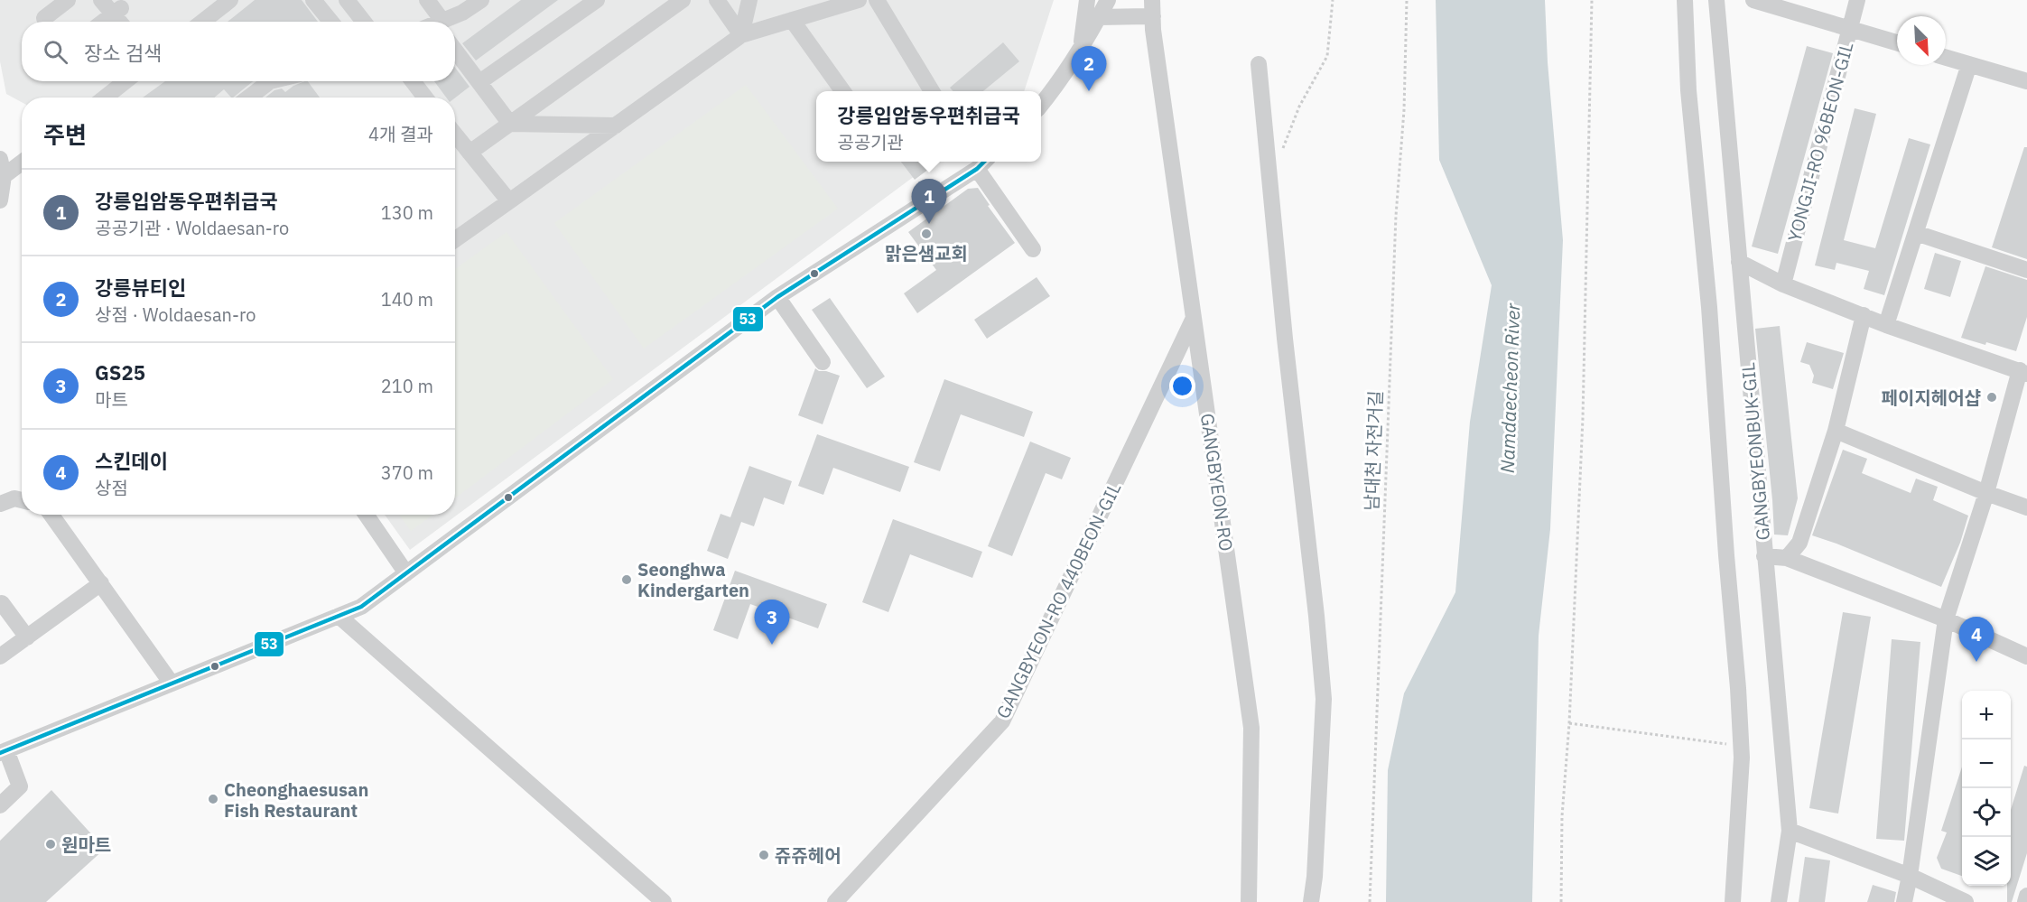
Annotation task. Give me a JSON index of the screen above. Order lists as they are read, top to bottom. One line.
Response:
{"streets":{"street":["YONGJI-RO 96BEON-GIL","GANGBYEONBUK-GIL","GANGBYEON-RO","GANGBYEON-RO 440BEON-GIL"],"path":["남대천 자전거길"]},"crossings":[["GANGBYEON-RO","GANGBYEON-RO 440BEON-GIL"]],"water":["Namdaecheon River"],"places":["맑은샘교회","페이지헤어샵","Seonghwa Kindergarten","Cheonghaesusan Fish Restaurant","원마트","쥬쥬헤어"],"lines":["transit line 53"],"north":"bottom right","page":{"search":"장소 검색","pins":["2","1","3","4"],"popup":["강릉입암동우편취급국","공공기관"],"heading":["주변","4개 결과"],"list":[{"mark":"1","name":"강릉입암동우편취급국","note":"공공기관 · Woldaesan-ro","value":"130 m"},{"mark":"2","name":"강릉뷰티인","note":"상점 · Woldaesan-ro","value":"140 m"},{"mark":"3","name":"GS25","note":"마트","value":"210 m"},{"mark":"4","name":"스킨데이","note":"상점","value":"370 m"}],"map_buttons":["+","−"]}}
